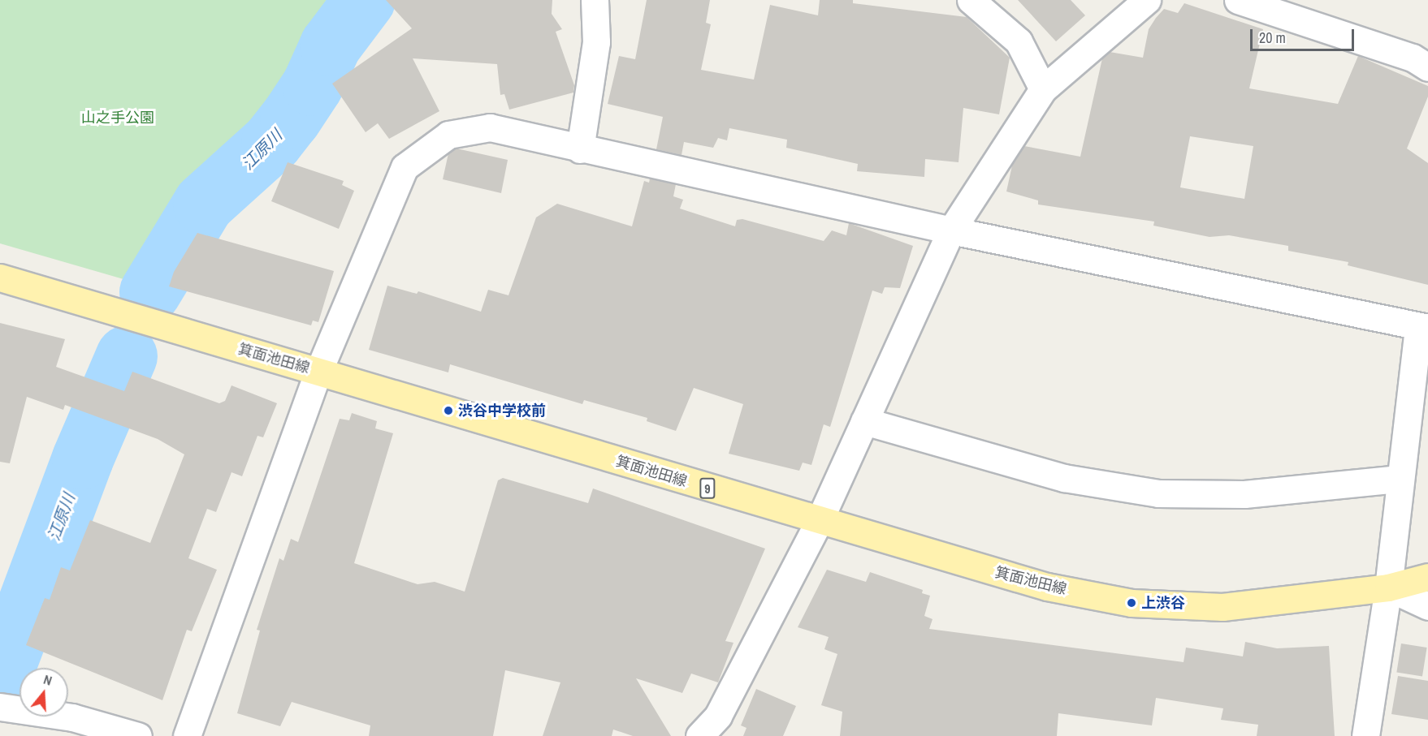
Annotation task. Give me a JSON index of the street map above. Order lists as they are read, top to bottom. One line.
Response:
{"streets":{"main road":["箕面池田線","9"]},"water":["江原川"],"parks":["山之手公園"],"places":["渋谷中学校前","上渋谷"],"scale_bar":"20 m","north":"top"}
